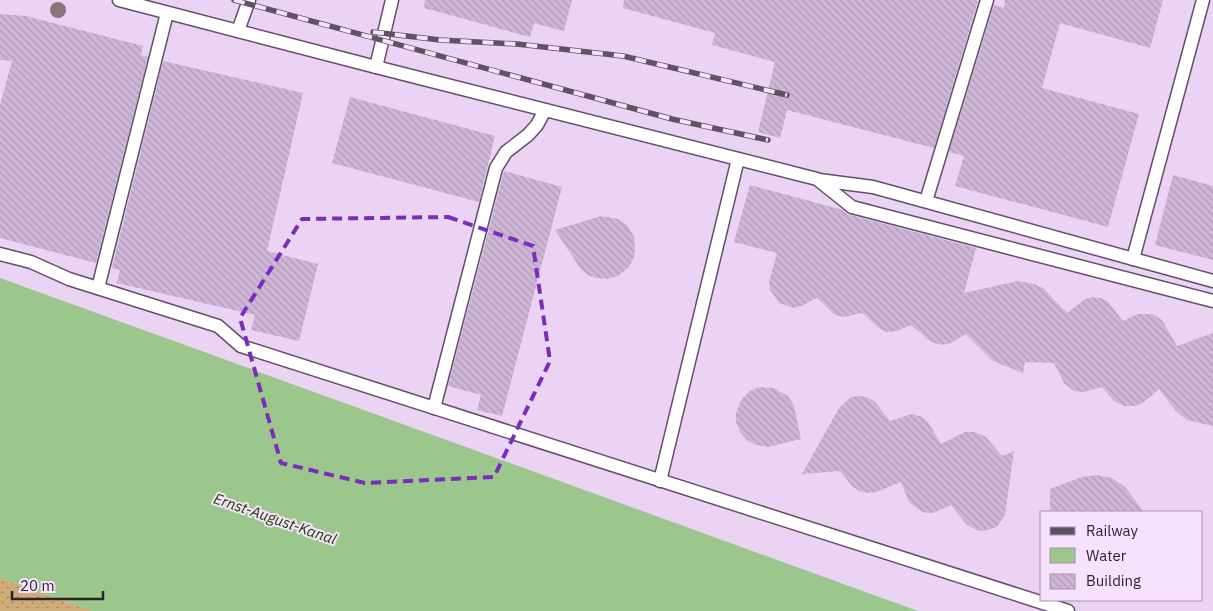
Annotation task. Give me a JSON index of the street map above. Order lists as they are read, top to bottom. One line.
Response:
{"water":["Ernst-August-Kanal"],"legend":["Railway","Water","Building"],"scale_bar":"20 m"}
